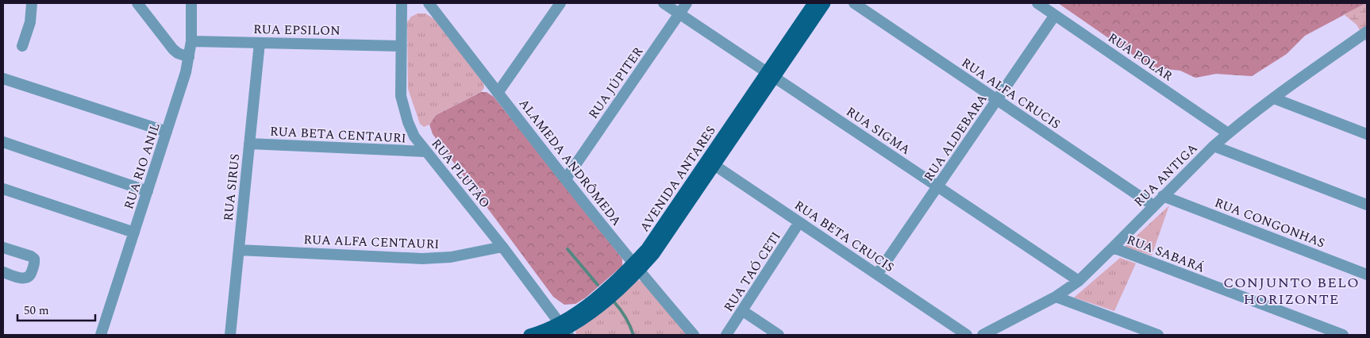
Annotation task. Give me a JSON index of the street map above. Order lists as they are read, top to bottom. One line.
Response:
{"streets":{"main road":["AVENIDA ANTARES"],"street":["RUA EPSILON","RUA POLAR","RUA JÚPITER","RUA ALFA CRUCIS","RUA SIGMA","RUA BETA CENTAURI","RUA ALDEBARA","ALAMEDA ANDRÔMEDA","RUA RIO ANIL","RUA PLUTÃO","RUA ANTIGA","RUA SIRUS","RUA CONGONHAS","RUA BETA CRUCIS","RUA ALFA CENTAURI","RUA SABARÁ","RUA TAÓ CETI"]},"crossings":[["RUA EPSILON","RUA RIO ANIL"],["RUA EPSILON","RUA PLUTÃO"],["RUA EPSILON","RUA SIRUS"],["RUA POLAR","RUA ALDEBARA"],["RUA POLAR","RUA ANTIGA"],["RUA JÚPITER","RUA SIGMA"],["RUA JÚPITER","ALAMEDA ANDRÔMEDA"],["RUA ALFA CRUCIS","RUA ALDEBARA"],["RUA ALFA CRUCIS","RUA ANTIGA"],["RUA SIGMA","RUA ALDEBARA"],["RUA SIGMA","RUA ANTIGA"],["RUA SIGMA","AVENIDA ANTARES"],["RUA BETA CENTAURI","RUA PLUTÃO"],["RUA BETA CENTAURI","RUA SIRUS"],["RUA ALDEBARA","RUA BETA CRUCIS"],["ALAMEDA ANDRÔMEDA","AVENIDA ANTARES"],["RUA PLUTÃO","AVENIDA ANTARES"],["RUA PLUTÃO","RUA ALFA CENTAURI"],["RUA ANTIGA","RUA CONGONHAS"],["RUA ANTIGA","RUA SABARÁ"],["AVENIDA ANTARES","RUA BETA CRUCIS"],["RUA SIRUS","RUA ALFA CENTAURI"],["RUA BETA CRUCIS","RUA TAÓ CETI"]],"districts":["CONJUNTO BELO HORIZONTE"],"scale_bar":"50 m"}
